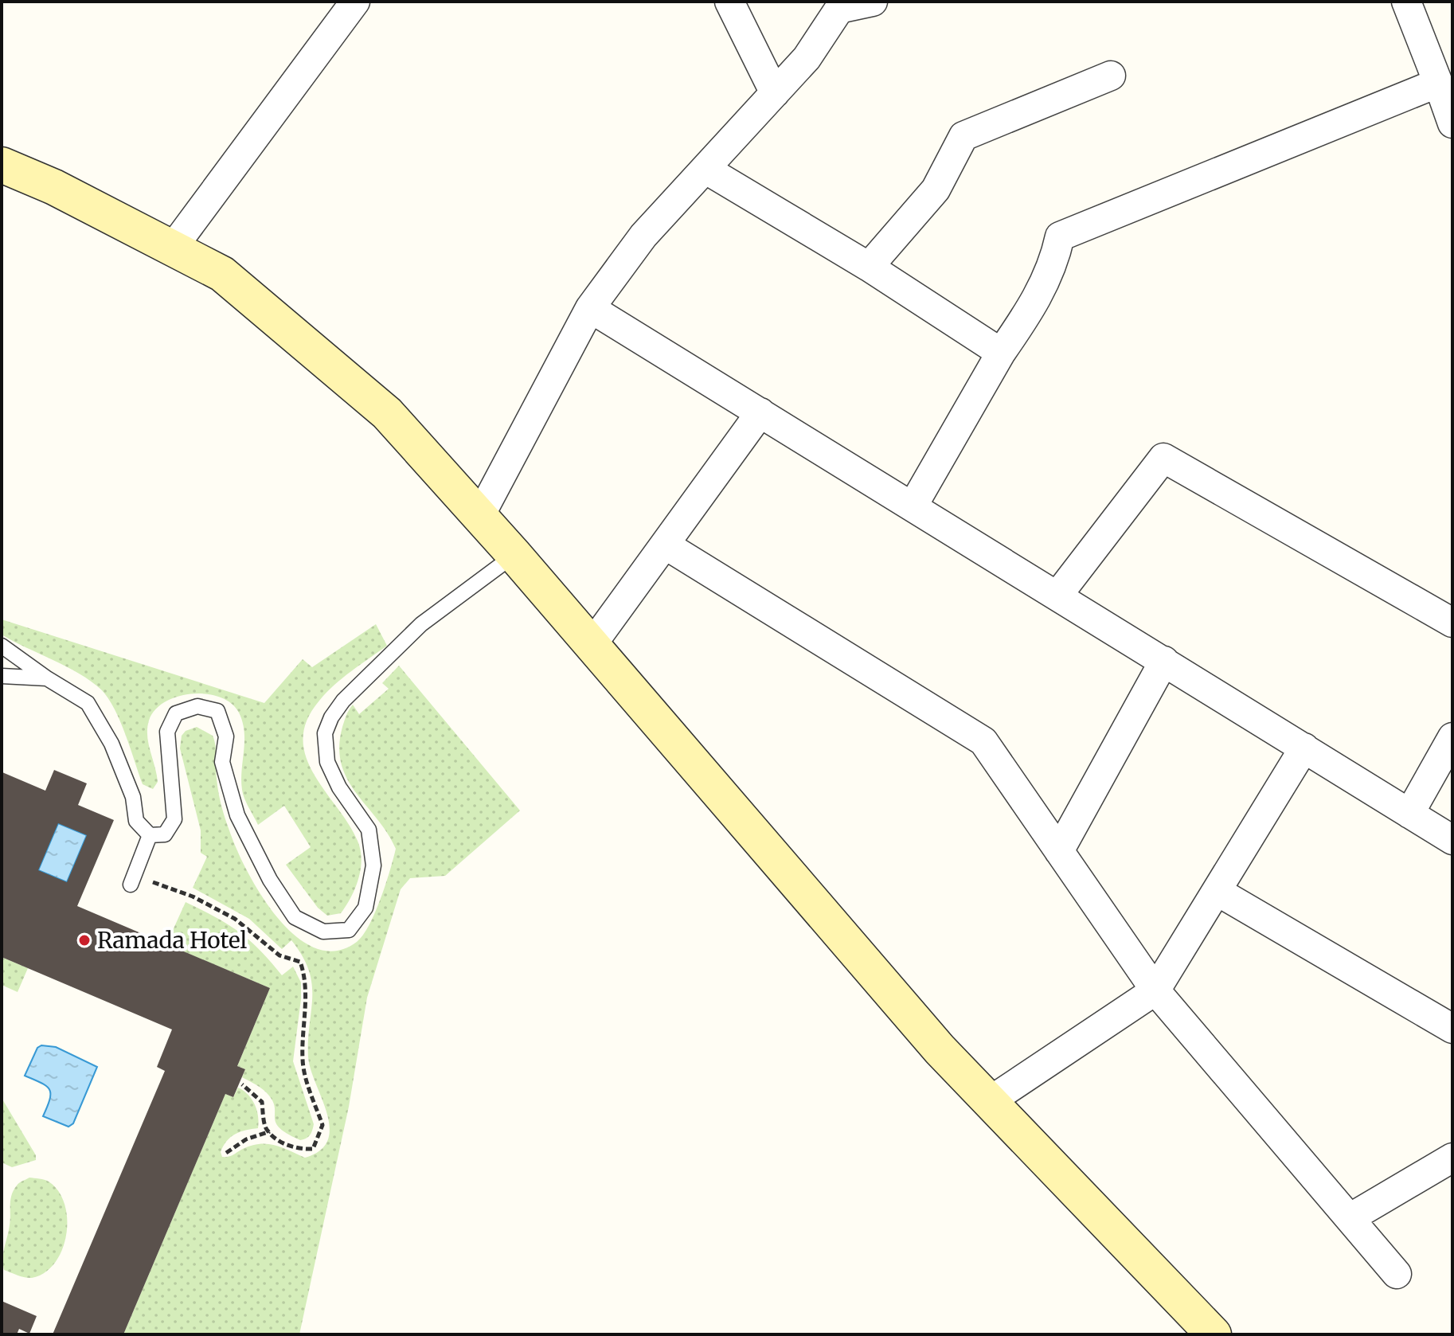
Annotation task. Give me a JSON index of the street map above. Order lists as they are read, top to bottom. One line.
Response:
{"places":["Ramada Hotel"]}
